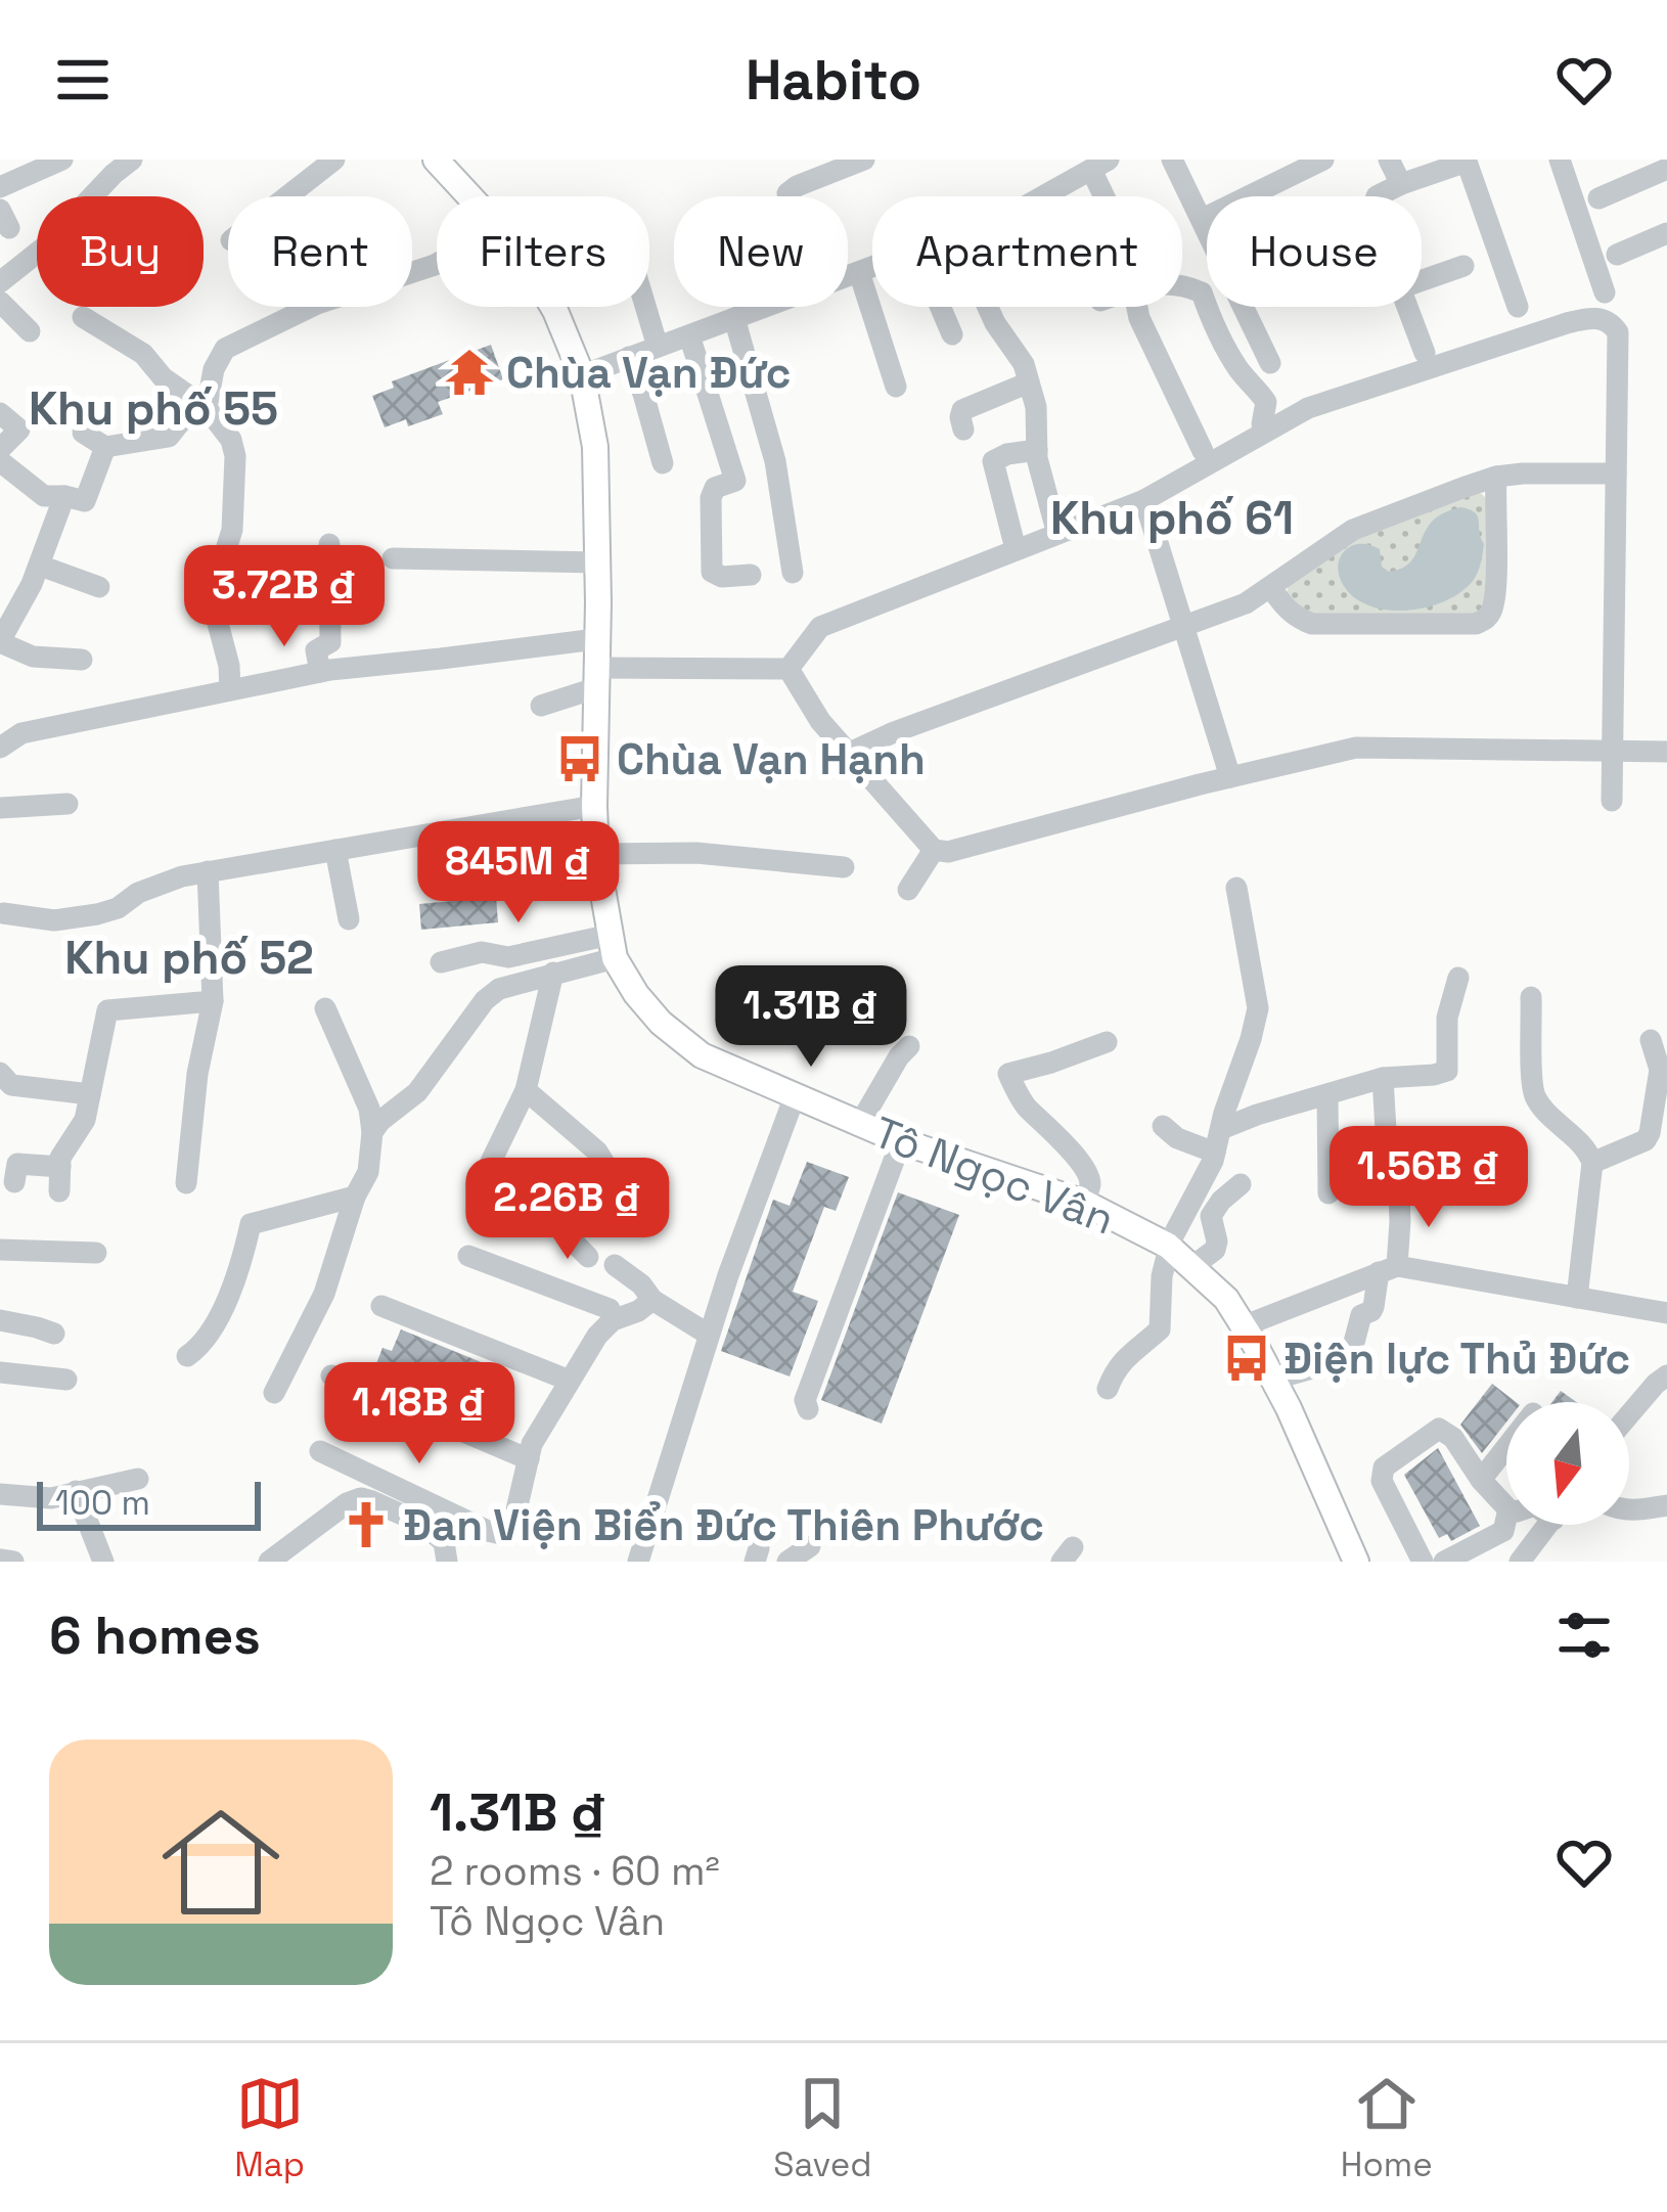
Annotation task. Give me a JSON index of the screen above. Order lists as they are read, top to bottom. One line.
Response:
{"streets":{"main road":["Tô Ngọc Vân"]},"districts":["Khu phố 55","Khu phố 61","Khu phố 52"],"places":{"temple":["Chùa Vạn Đức"],"bus stop":["Chùa Vạn Hạnh","Điện lực Thủ Đức"],"church":["Đan Viện Biển Đức Thiên Phước"]},"scale_bar":"100 m","north":"bottom","page":{"header":"Habito","chip":["Buy","Rent","Filters","New","Apartment","House"],"price":["3.72B ₫","845M ₫","1.31B ₫","1.56B ₫","2.26B ₫","1.18B ₫"],"scale":"100 m","heading":"6 homes","list":[{"name":"1.31B ₫","note":"2 rooms · 60 m² · Tô Ngọc Vân"}],"tabs":["Map","Saved","Home"]}}
